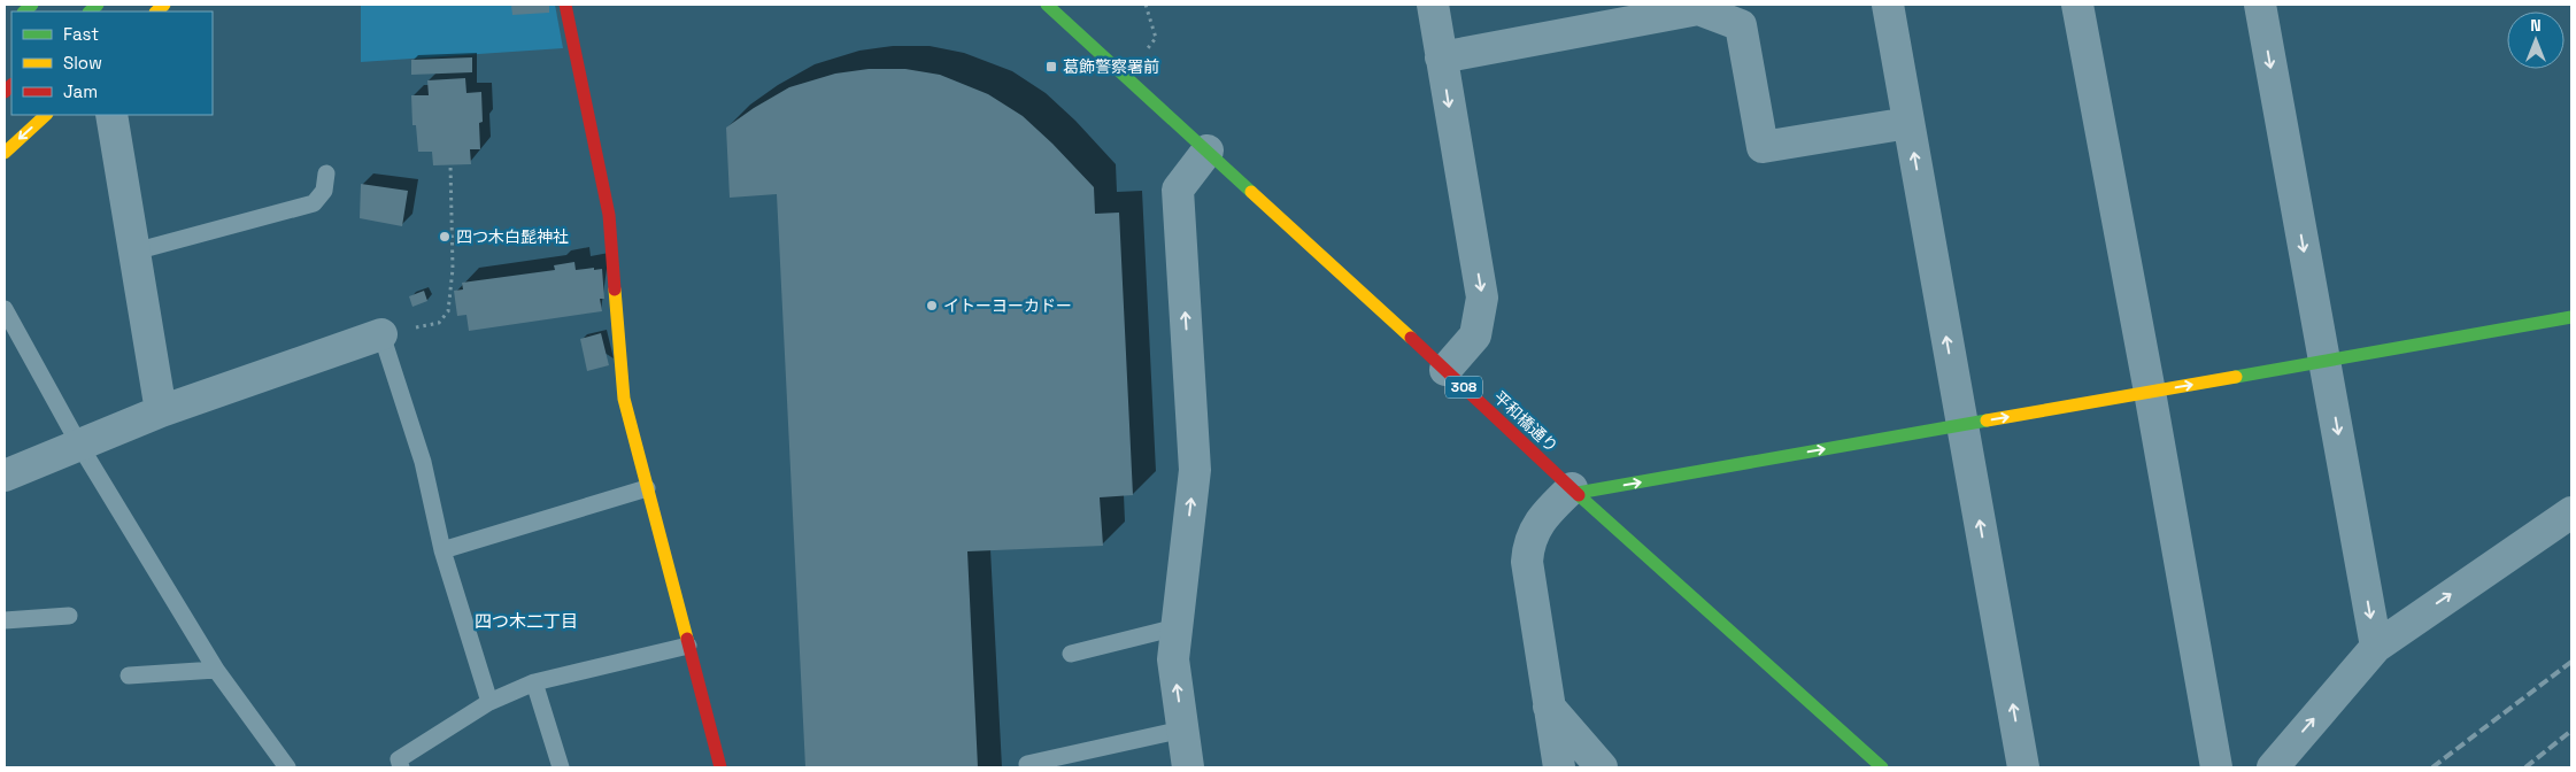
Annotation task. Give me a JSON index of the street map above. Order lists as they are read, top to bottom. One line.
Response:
{"streets":{"main road":["308","平和橋通り"]},"districts":["四つ木二丁目"],"places":{"transit":["葛飾警察署前"],"other":["四つ木白髭神社","イトーヨーカドー"]},"legend":["Fast","Slow","Jam"],"north":"top"}
